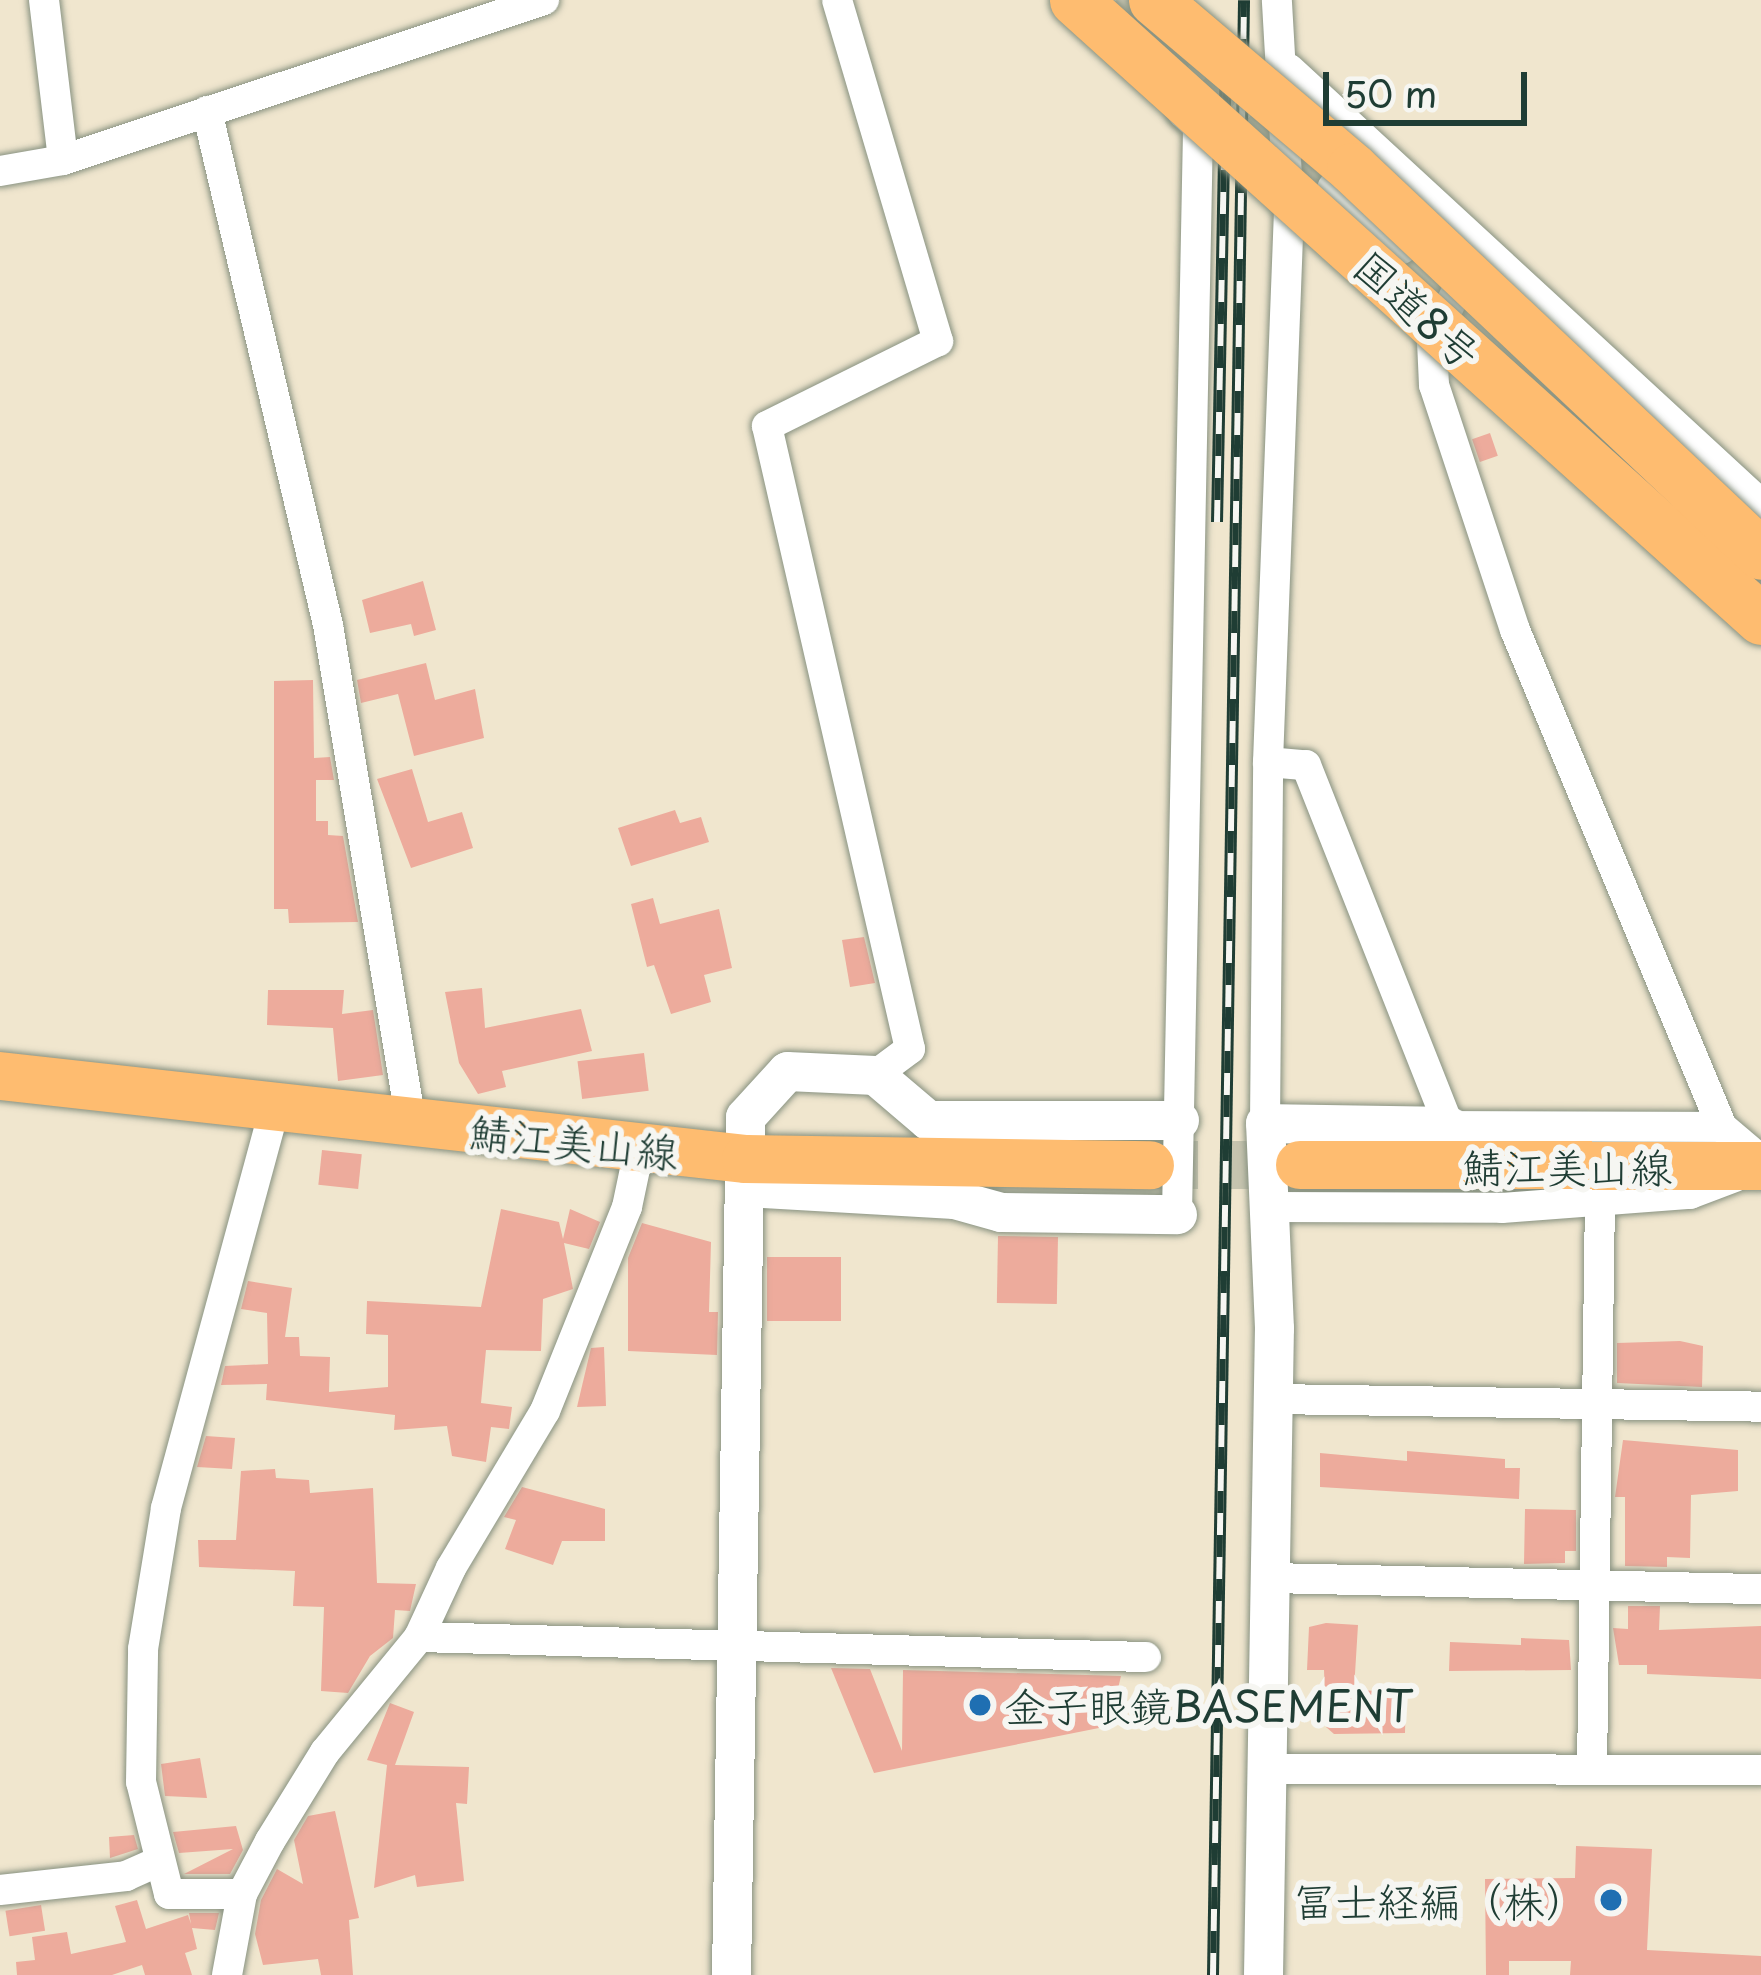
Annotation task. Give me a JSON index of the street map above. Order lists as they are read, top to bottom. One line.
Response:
{"streets":{"highway":["国道8号"],"main road":["鯖江美山線"]},"places":["金子眼鏡BASEMENT","冨士経編（株）"],"scale_bar":"50 m"}
